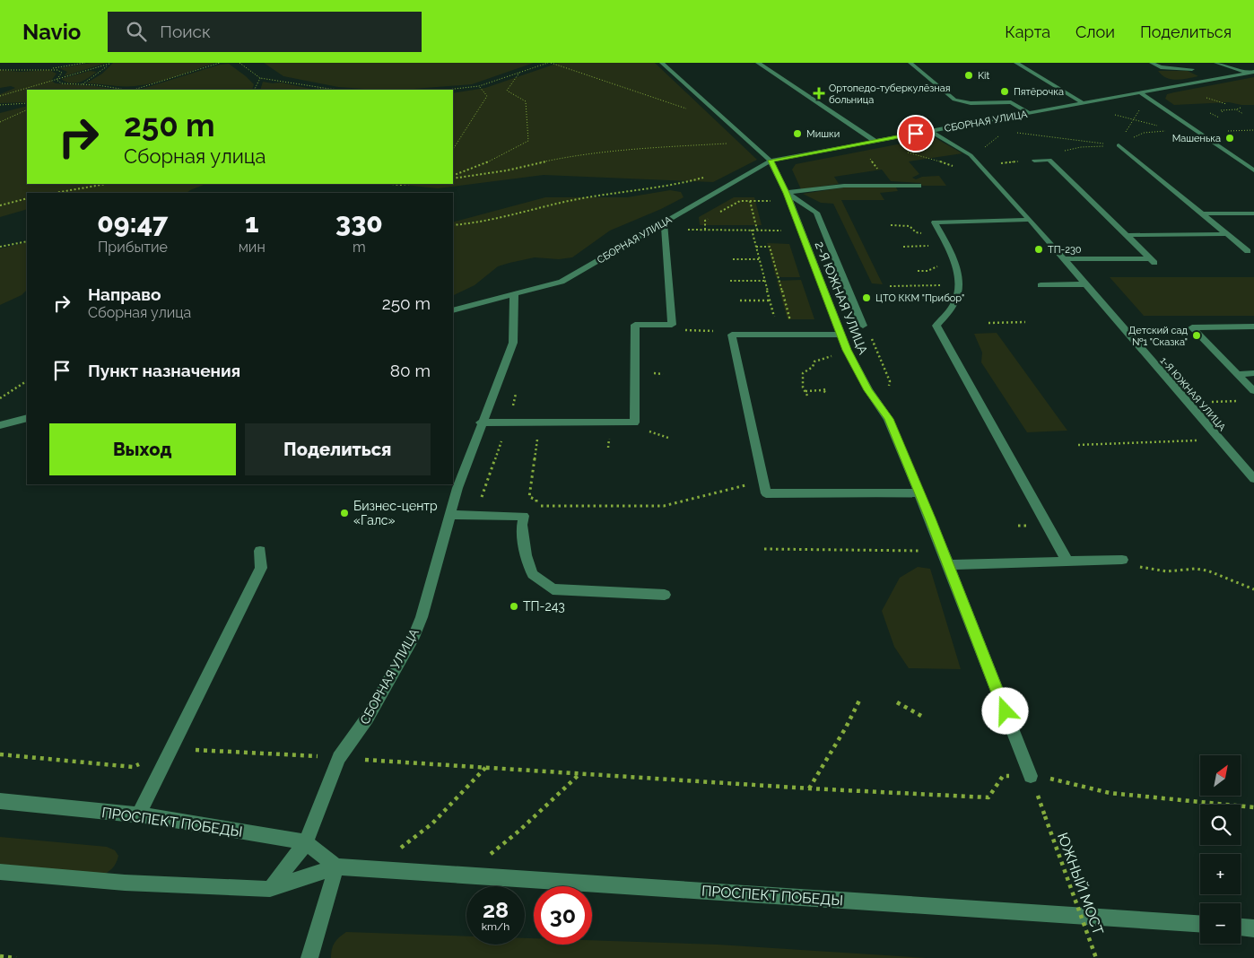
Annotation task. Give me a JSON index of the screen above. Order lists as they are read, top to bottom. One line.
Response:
{"streets":{"street":["СБОРНАЯ УЛИЦА","2-Я ЮЖНАЯ УЛИЦА","1-Я ЮЖНАЯ УЛИЦА","ПРОСПЕКТ ПОБЕДЫ"],"path":["ЮЖНЫЙ МОСТ"]},"crossings":[["СБОРНАЯ УЛИЦА","2-Я ЮЖНАЯ УЛИЦА"],["СБОРНАЯ УЛИЦА","1-Я ЮЖНАЯ УЛИЦА"],["СБОРНАЯ УЛИЦА","ПРОСПЕКТ ПОБЕДЫ"]],"places":{"other":["Kit","Пятёрочка","Мишки","Машенька","ТП-230","ЦТО ККМ \"Прибор\"","Детский сад №1 \"Сказка\"","Бизнес-центр «Галс»","ТП-243"],"health":["Ортопедо-туберкулёзная больница"]},"north":"top right","page":{"header":"Navio","search":"Поиск","nav":["Карта","Слои","Поделиться"],"turn":["250 m","Сборная улица"],"eta":["09:47","Прибытие","1","мин","330","m"],"list":[{"name":"Направо","note":"Сборная улица","value":"250 m"},{"name":"Пункт назначения","value":"80 m"}],"buttons":["Выход","Поделиться"],"map_buttons":["+","−"],"speed":"28 km/h","limit":"30"}}
